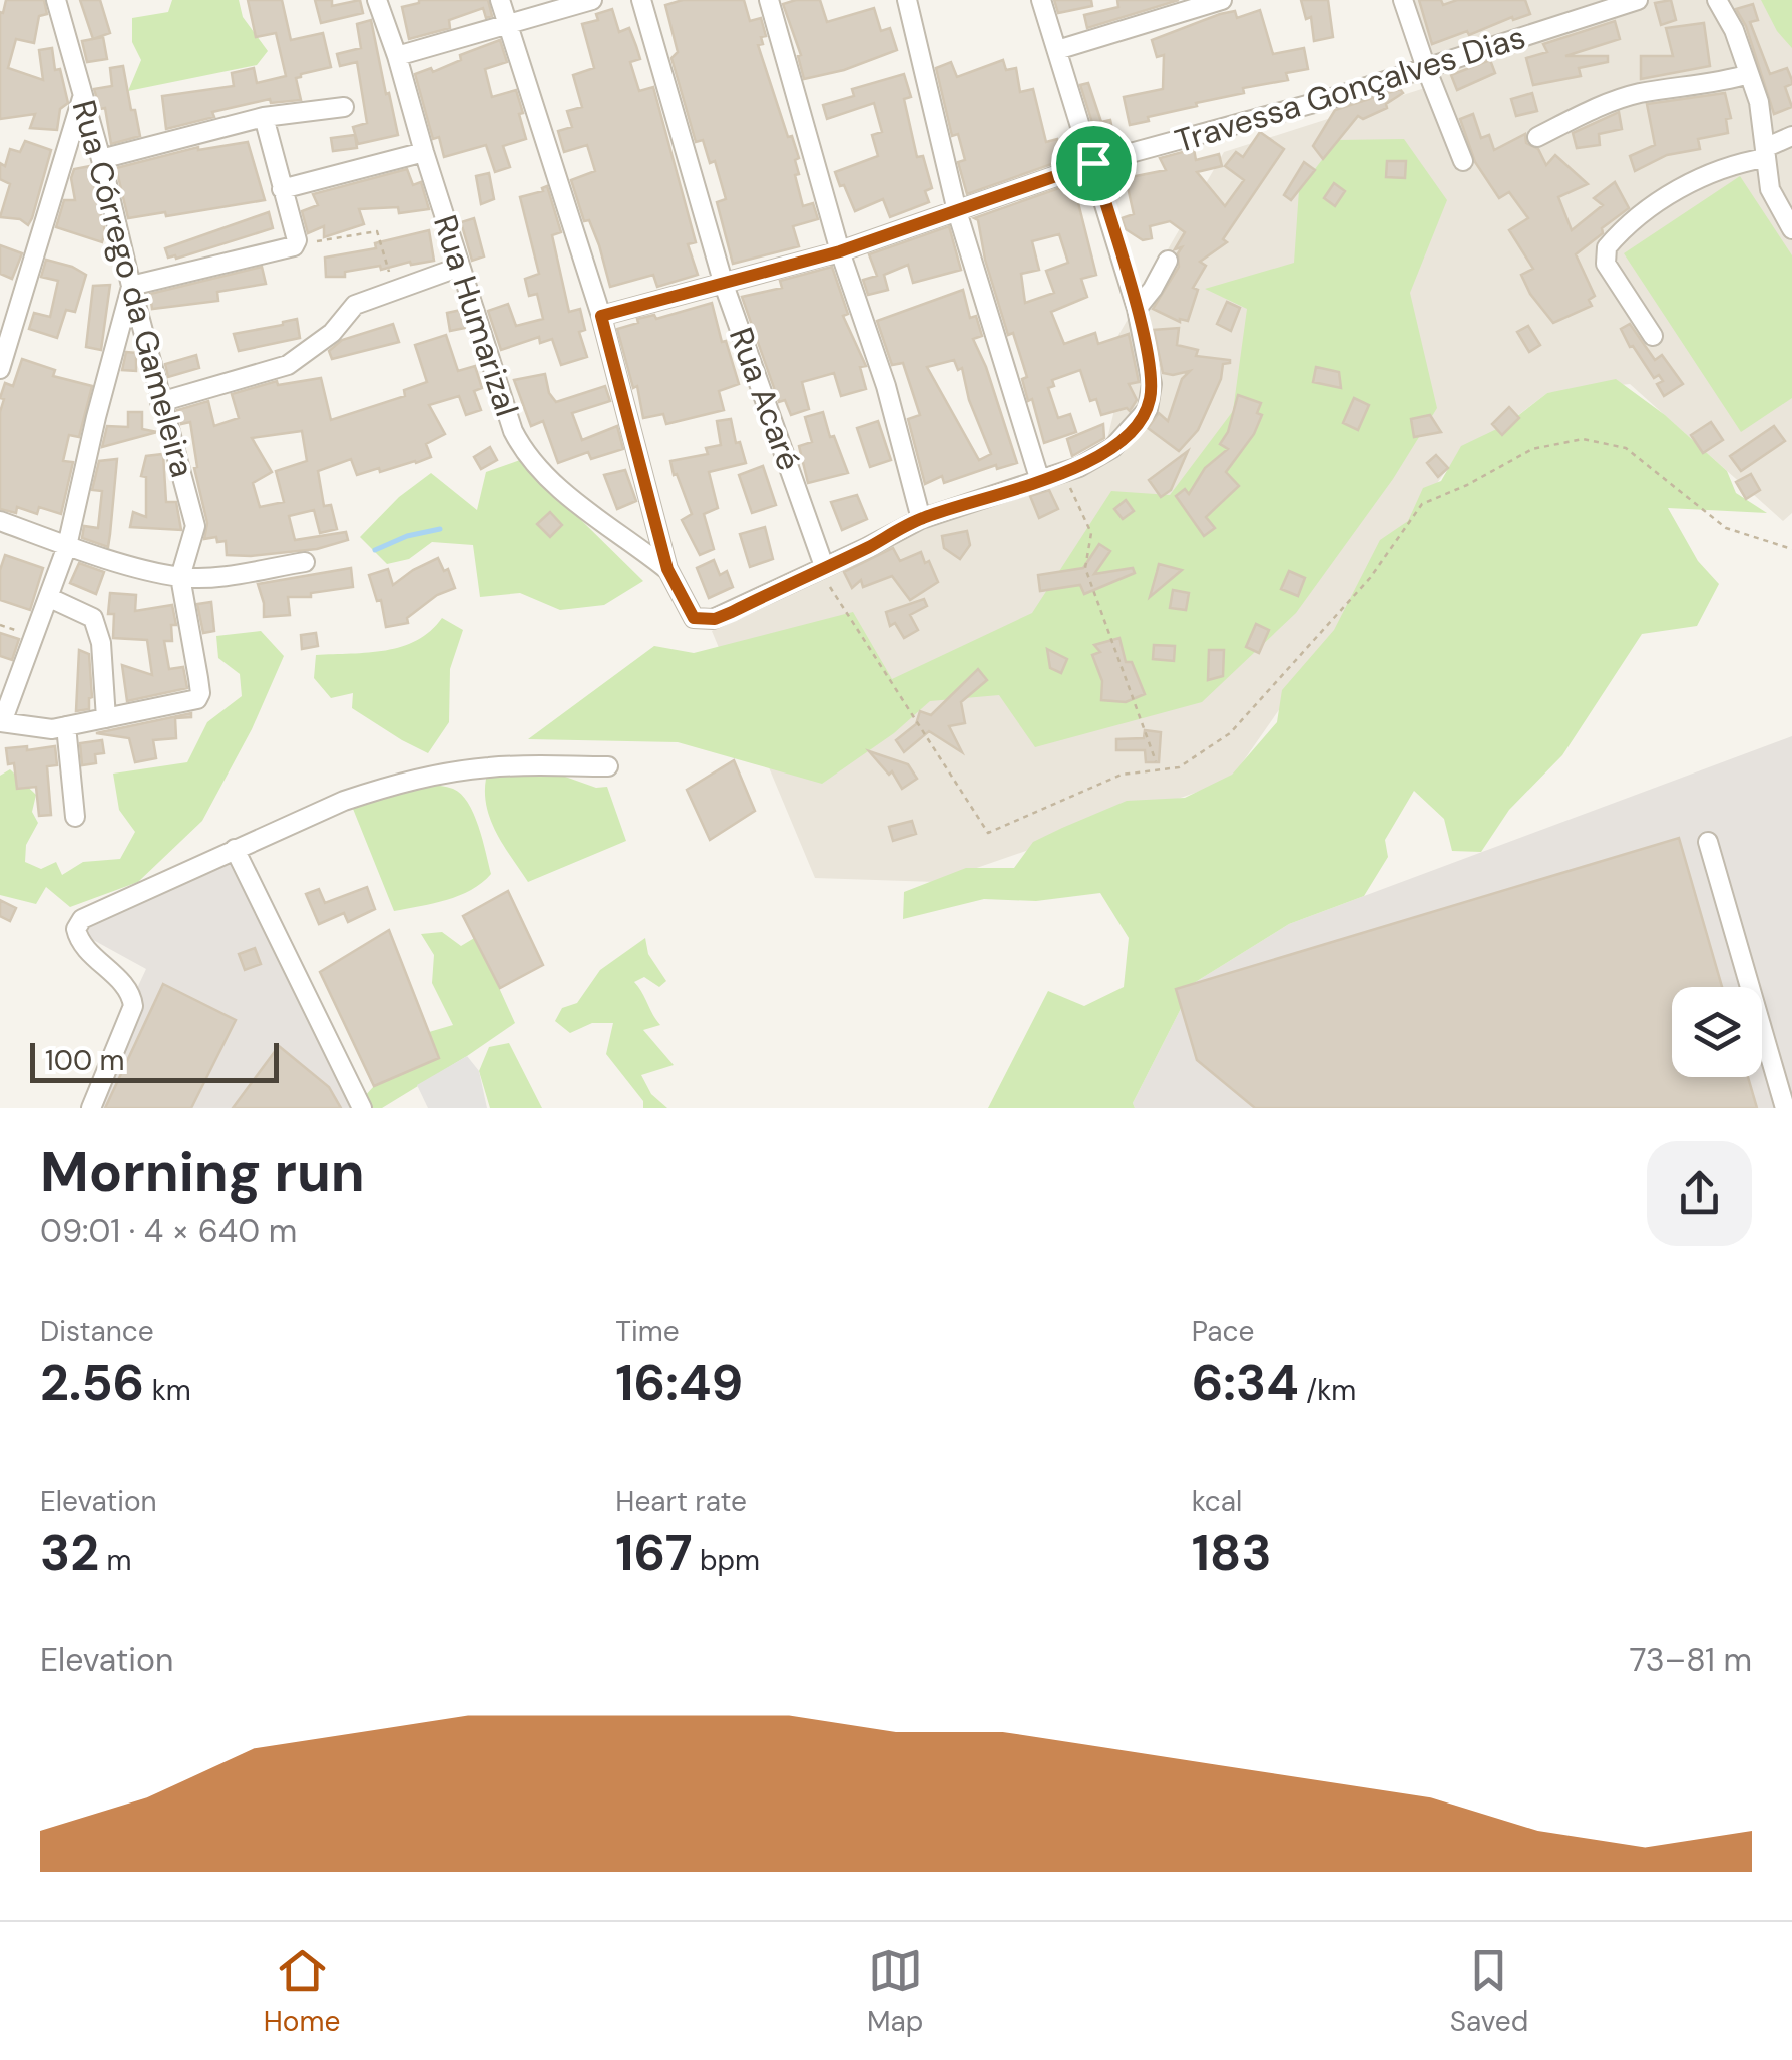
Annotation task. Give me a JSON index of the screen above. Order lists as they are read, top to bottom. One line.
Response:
{"streets":{"street":["Travessa Gonçalves Dias","Rua Córrego da Gameleira","Rua Humarizal","Rua Acaré"]},"crossings":[["Travessa Gonçalves Dias","Rua Acaré"]],"scale_bar":"100 m","page":{"scale":"100 m","heading":["Morning run","09:01 · 4 × 640 m"],"stats":[["Distance","2.56 km"],["Time","16:49"],["Pace","6:34 /km"],["Elevation","32 m"],["Heart rate","167 bpm"],["kcal","183"]],"chart":["Elevation","73–81 m"],"tabs":["Home","Map","Saved"]}}
